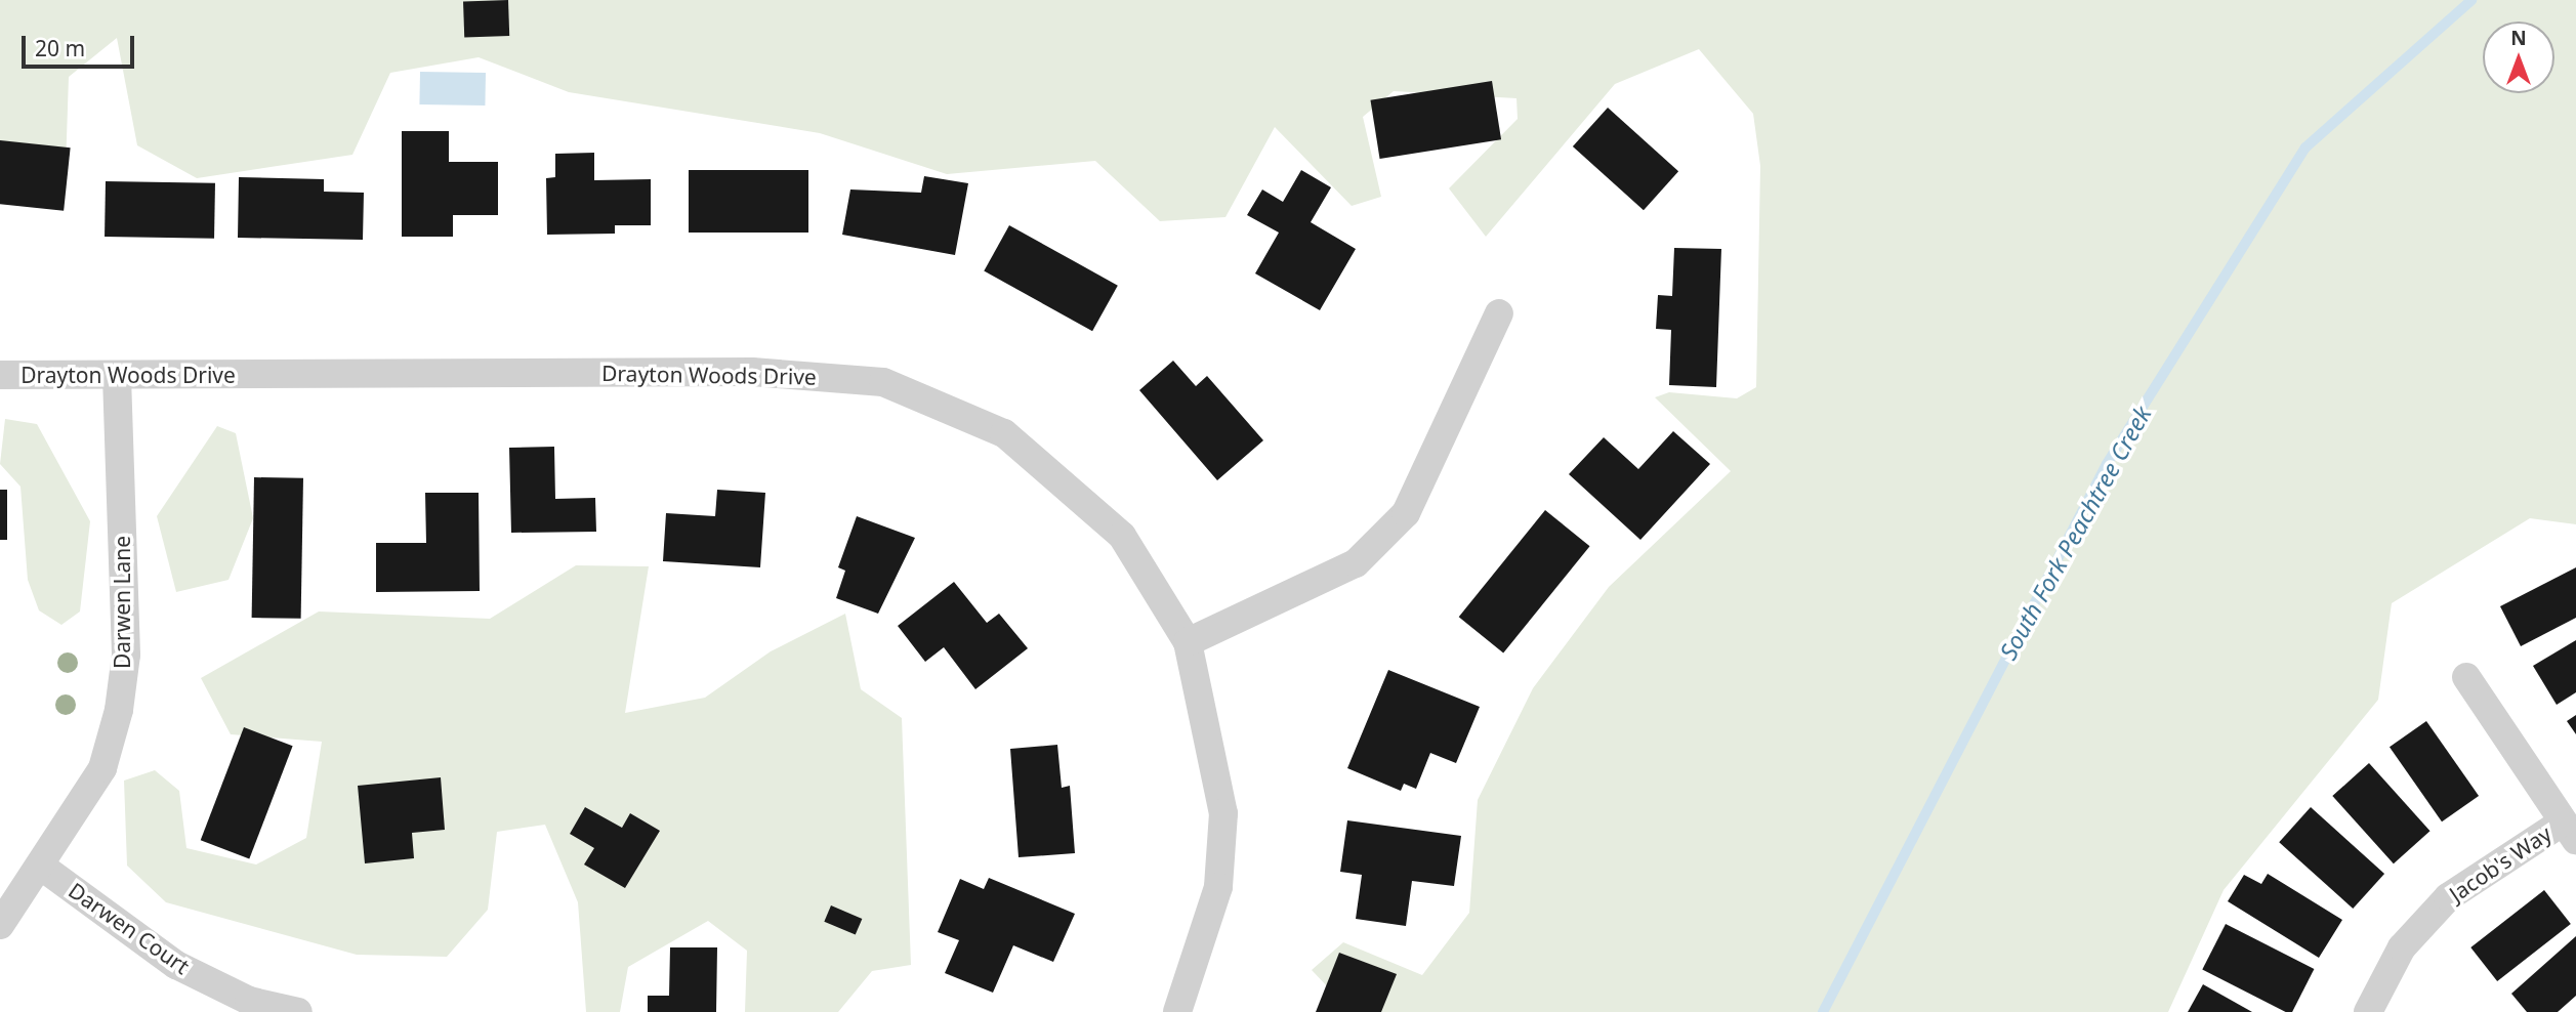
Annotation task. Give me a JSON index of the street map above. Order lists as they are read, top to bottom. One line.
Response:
{"streets":{"street":["Drayton Woods Drive","Darwen Lane","Jacob's Way","Darwen Court"]},"crossings":[["Drayton Woods Drive","Darwen Lane"],["Darwen Lane","Darwen Court"]],"water":["South Fork Peachtree Creek"],"scale_bar":"20 m","north":"top"}
